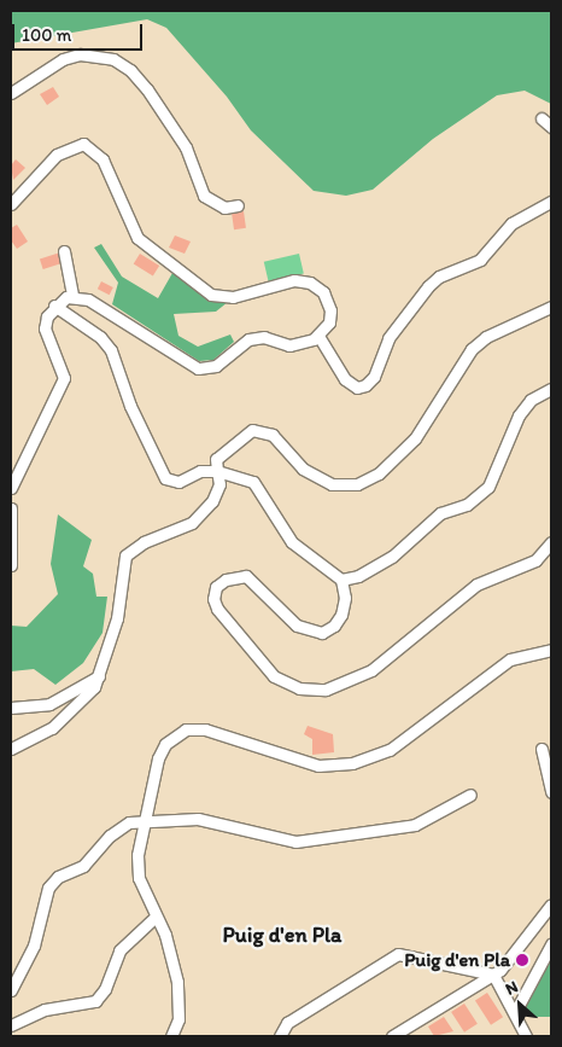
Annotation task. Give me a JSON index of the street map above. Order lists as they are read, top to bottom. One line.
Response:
{"districts":["Puig d'en Pla"],"places":["Puig d'en Pla"],"scale_bar":"100 m","north":"top left"}
